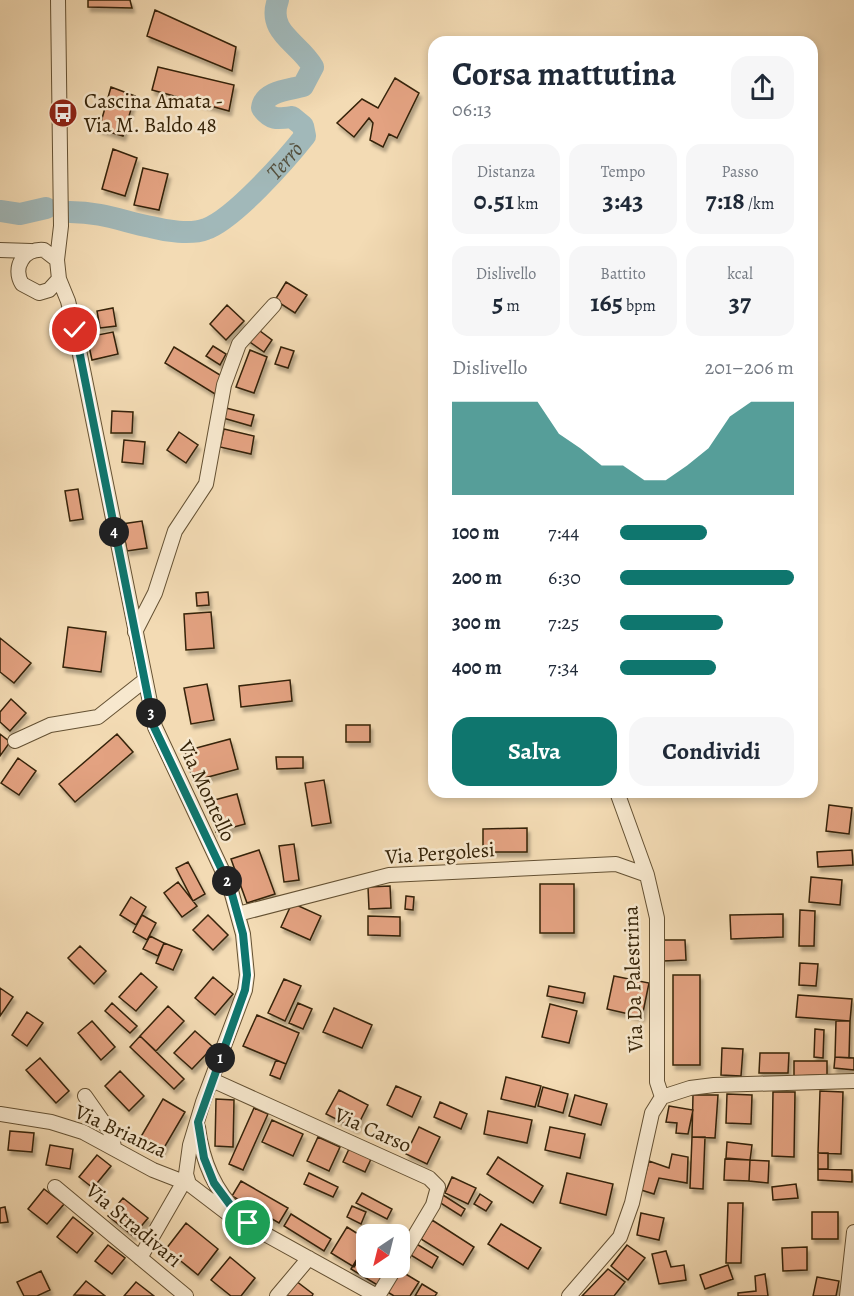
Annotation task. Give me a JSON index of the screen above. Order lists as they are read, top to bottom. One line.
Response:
{"streets":{"street":["Via Montello","Via Pergolesi","Via Da Palestrina","Via Carso","Via Brianza","Via Stradivari"]},"crossings":[["Via Montello","Via Pergolesi"],["Via Montello","Via Carso"],["Via Montello","Via Brianza"],["Via Pergolesi","Via Da Palestrina"]],"water":["Terrò"],"places":{"bus stop":["Cascina Amata - Via M. Baldo 48"]},"north":"bottom left","page":{"heading":["Corsa mattutina","06:13"],"stats":[["Distanza","0.51 km"],["Tempo","3:43"],["Passo","7:18 /km"],["Dislivello","5 m"],["Battito","165 bpm"],["kcal","37"]],"chart":["Dislivello","201–206 m"],"list":[{"name":"100 m","note":"7:44"},{"name":"200 m","note":"6:30"},{"name":"300 m","note":"7:25"},{"name":"400 m","note":"7:34"}],"pins":["4","3","2","1"],"buttons":["Salva","Condividi"]}}
